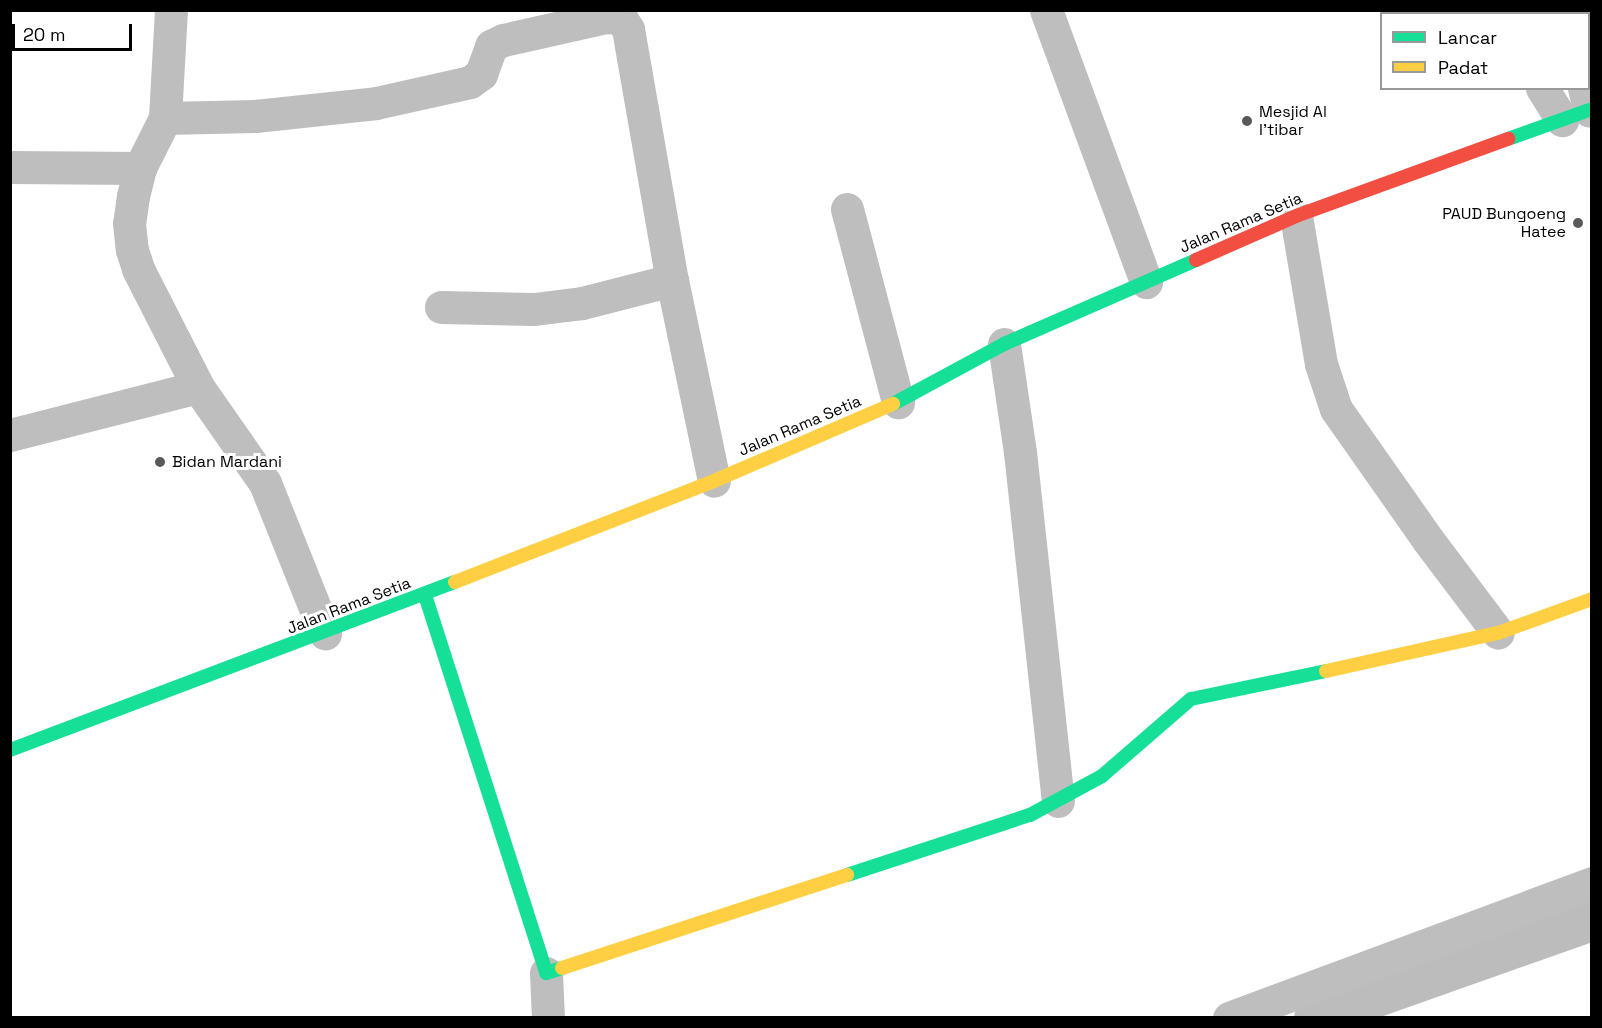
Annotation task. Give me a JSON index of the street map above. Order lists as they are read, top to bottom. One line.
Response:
{"streets":{"street":["Jalan Rama Setia"]},"places":["Mesjid Al I'tibar","PAUD Bungoeng Hatee","Bidan Mardani"],"legend":["Lancar","Padat"],"scale_bar":"20 m"}
